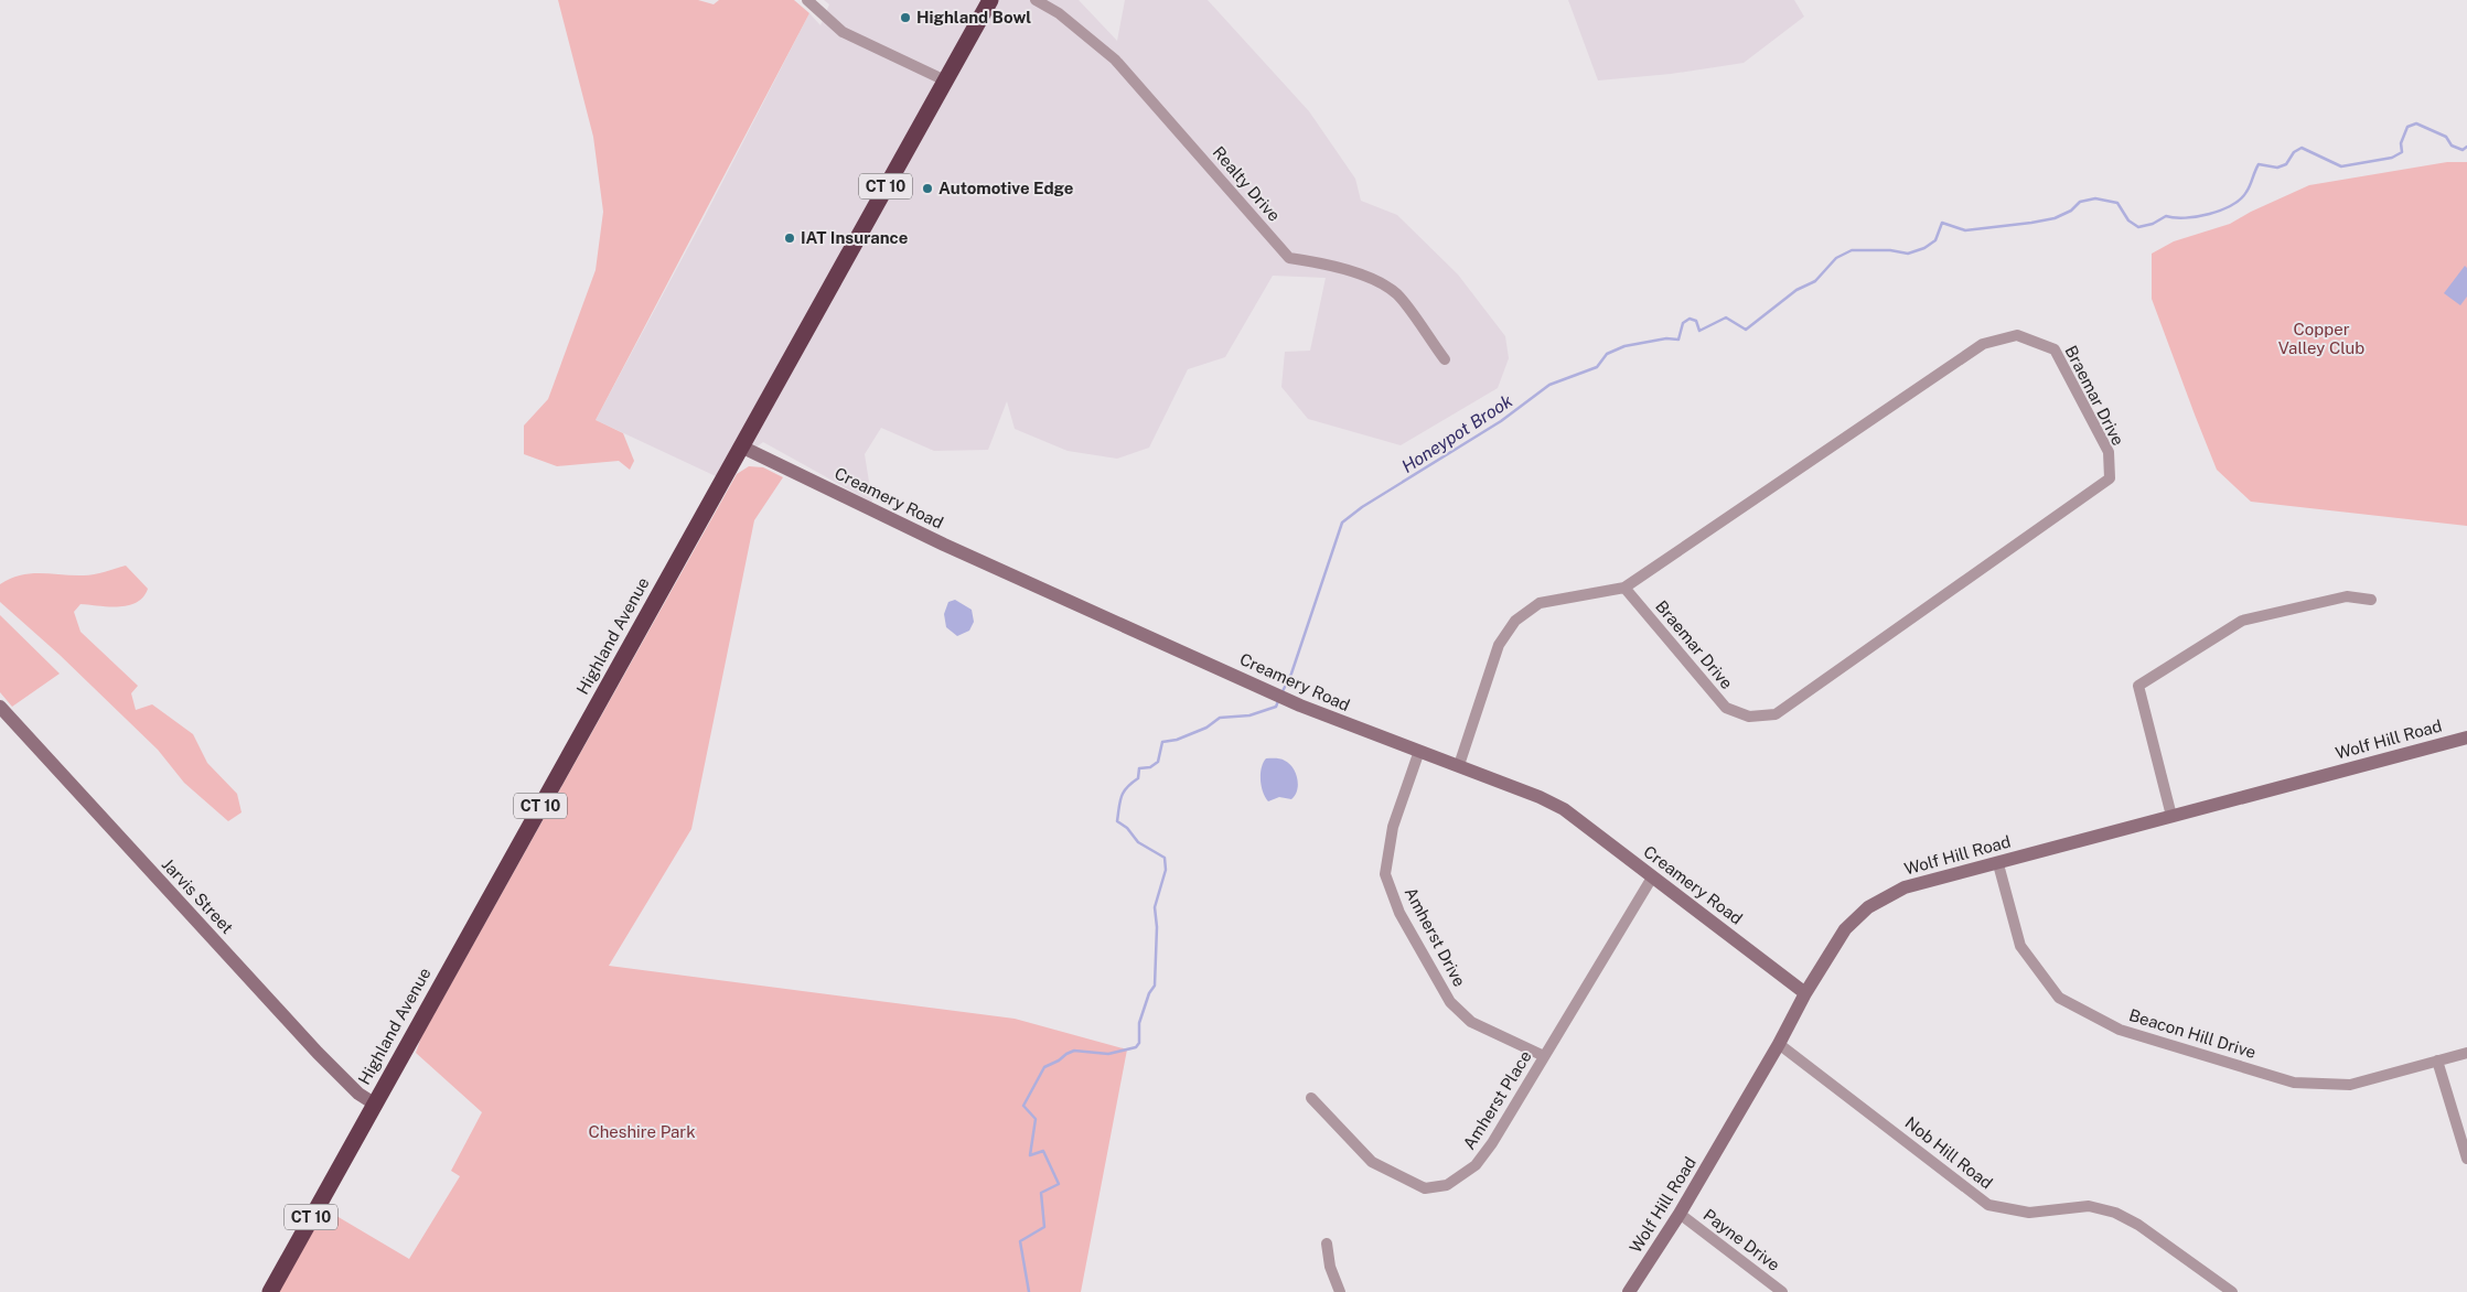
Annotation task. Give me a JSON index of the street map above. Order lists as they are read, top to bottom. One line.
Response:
{"streets":{"highway":["CT 10","Highland Avenue"],"street":["Realty Drive","Braemar Drive","Creamery Road","Wolf Hill Road","Jarvis Street","Amherst Drive","Beacon Hill Drive","Amherst Place","Nob Hill Road","Payne Drive"]},"crossings":[["Braemar Drive","Creamery Road"],["Creamery Road","Highland Avenue"],["Creamery Road","Wolf Hill Road"],["Creamery Road","Amherst Drive"],["Creamery Road","Amherst Place"],["Highland Avenue","Jarvis Street"],["Wolf Hill Road","Beacon Hill Drive"],["Wolf Hill Road","Nob Hill Road"],["Wolf Hill Road","Payne Drive"],["Amherst Drive","Amherst Place"]],"water":["Honeypot Brook"],"parks":["Copper Valley Club","Cheshire Park"],"places":["Highland Bowl","Automotive Edge","IAT Insurance"]}
